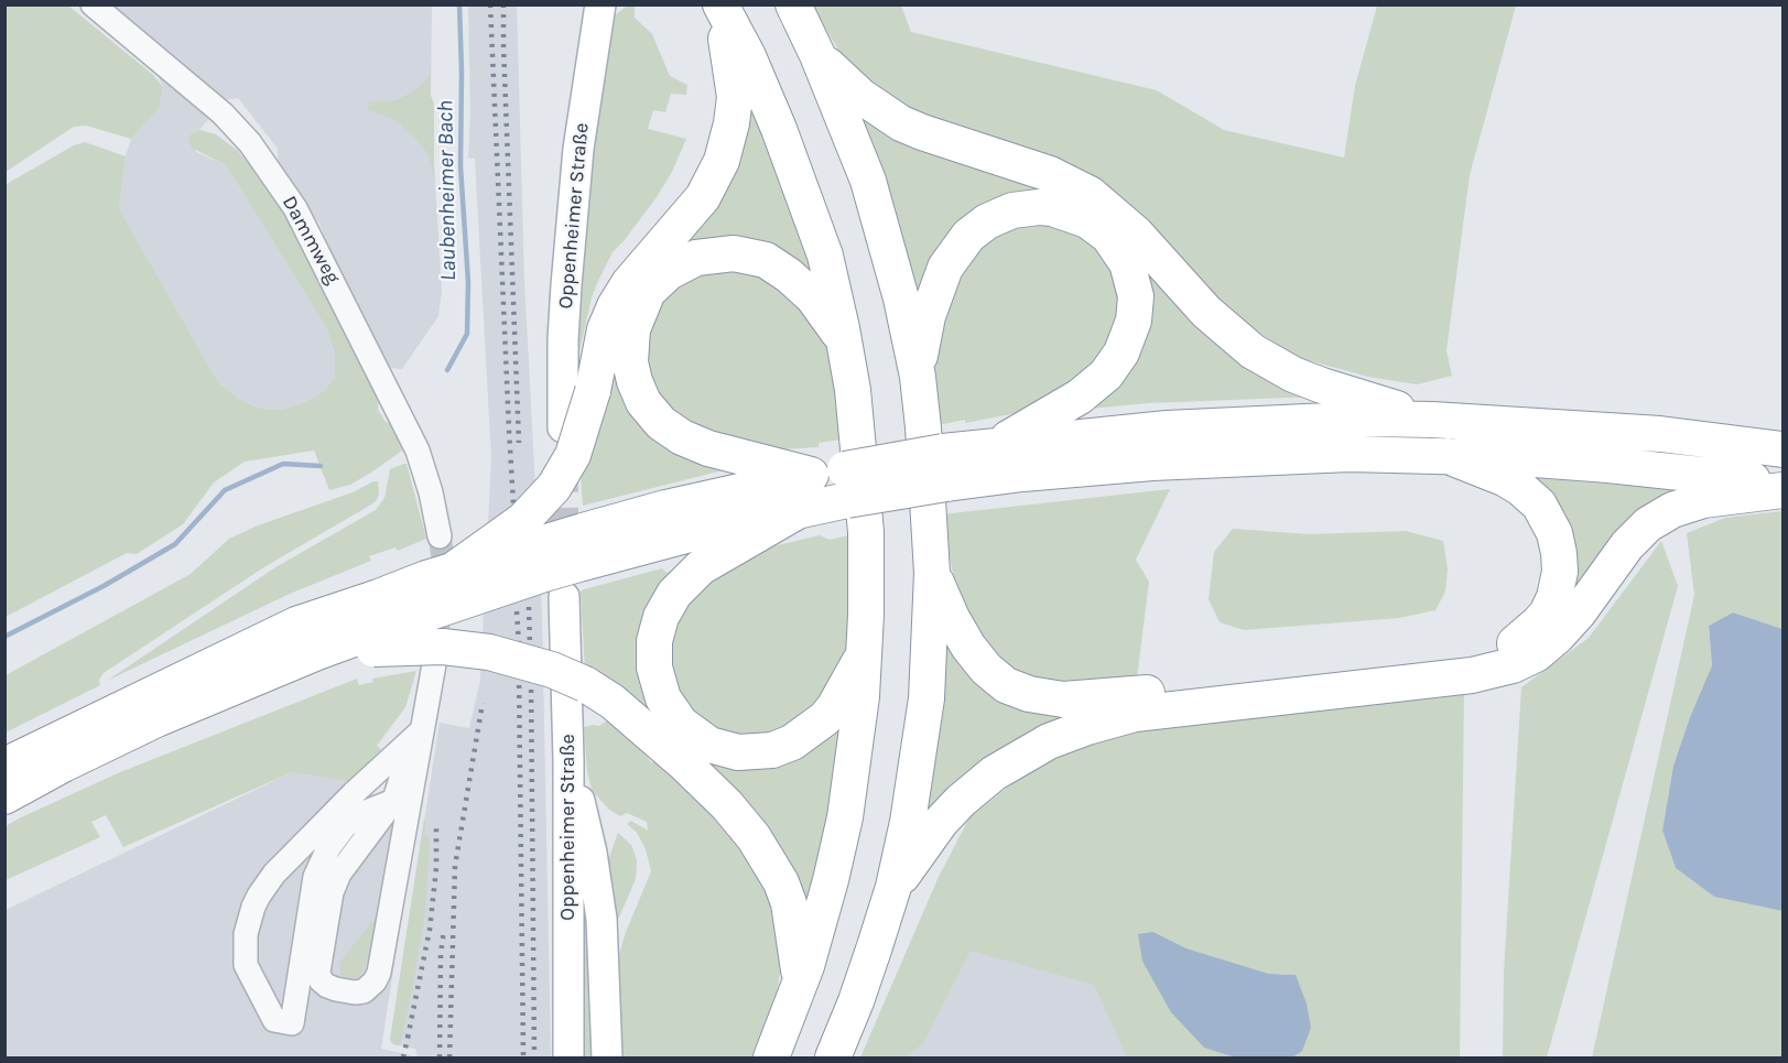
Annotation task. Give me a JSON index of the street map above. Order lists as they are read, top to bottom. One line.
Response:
{"streets":{"main road":["Oppenheimer Straße"],"street":["Dammweg"]},"water":["Laubenheimer Bach"]}
